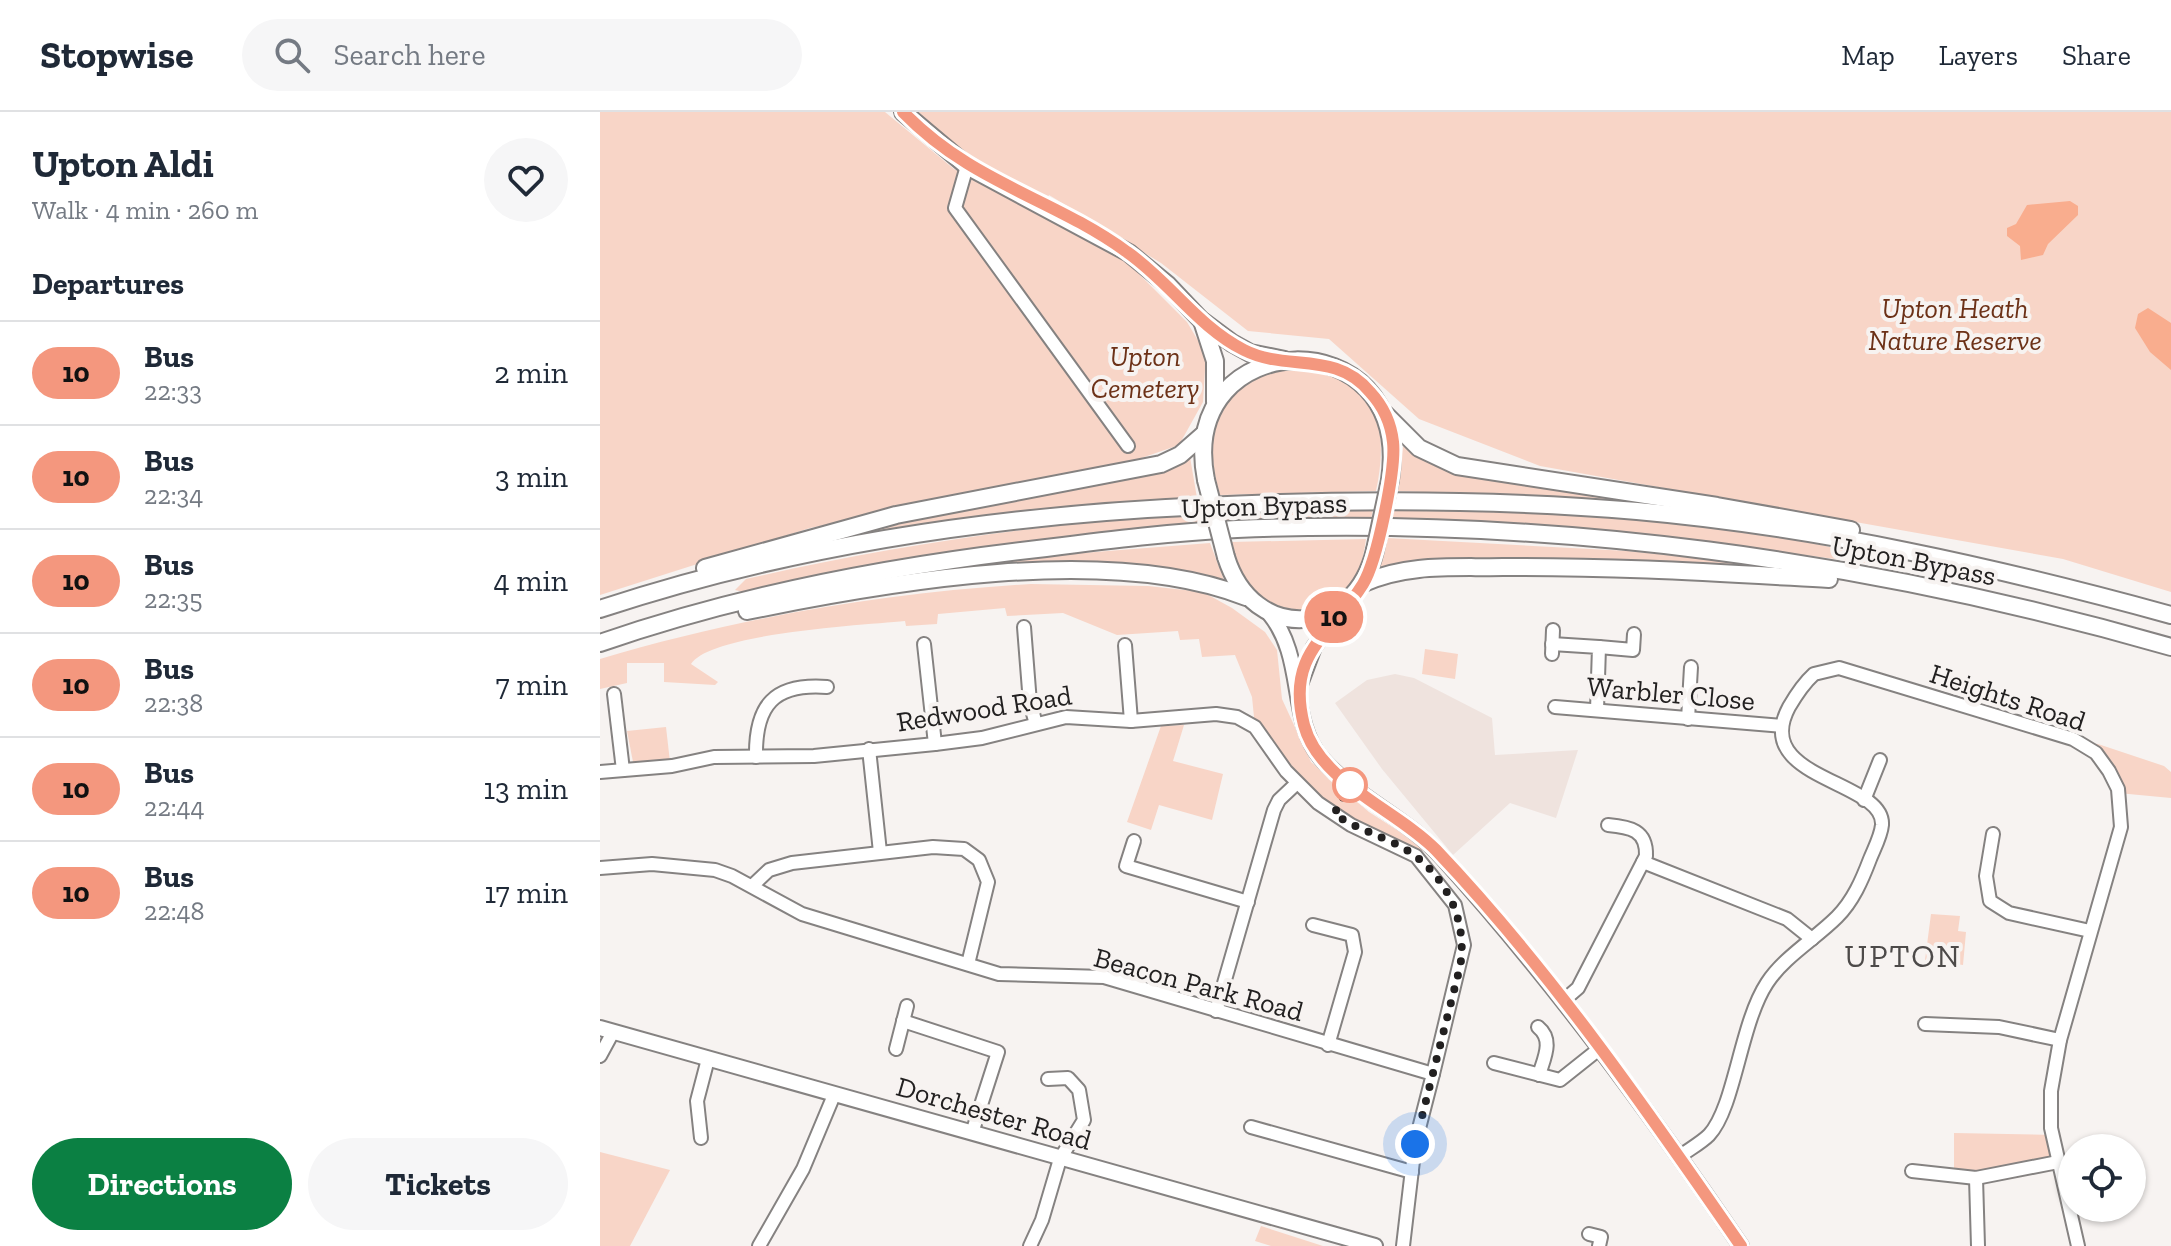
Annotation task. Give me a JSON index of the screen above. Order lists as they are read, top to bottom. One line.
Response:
{"streets":{"highway":["Upton Bypass"],"main road":["Dorchester Road"],"street":["Warbler Close","Heights Road","Redwood Road","Beacon Park Road"]},"crossings":[["Warbler Close","Heights Road"],["Redwood Road","Beacon Park Road"]],"districts":["UPTON"],"parks":["Upton Heath Nature Reserve","Upton Cemetery"],"lines":["bus line 10"],"page":{"header":"Stopwise","search":"Search here","nav":["Map","Layers","Share"],"heading":[["Upton Aldi","Walk · 4 min · 260 m"],"Departures"],"on_map":"10","list":[{"mark":"10","name":"Bus","note":"22:33","value":"2 min"},{"mark":"10","name":"Bus","note":"22:34","value":"3 min"},{"mark":"10","name":"Bus","note":"22:35","value":"4 min"},{"mark":"10","name":"Bus","note":"22:38","value":"7 min"},{"mark":"10","name":"Bus","note":"22:44","value":"13 min"},{"mark":"10","name":"Bus","note":"22:48","value":"17 min"}],"buttons":["Directions","Tickets"]}}
